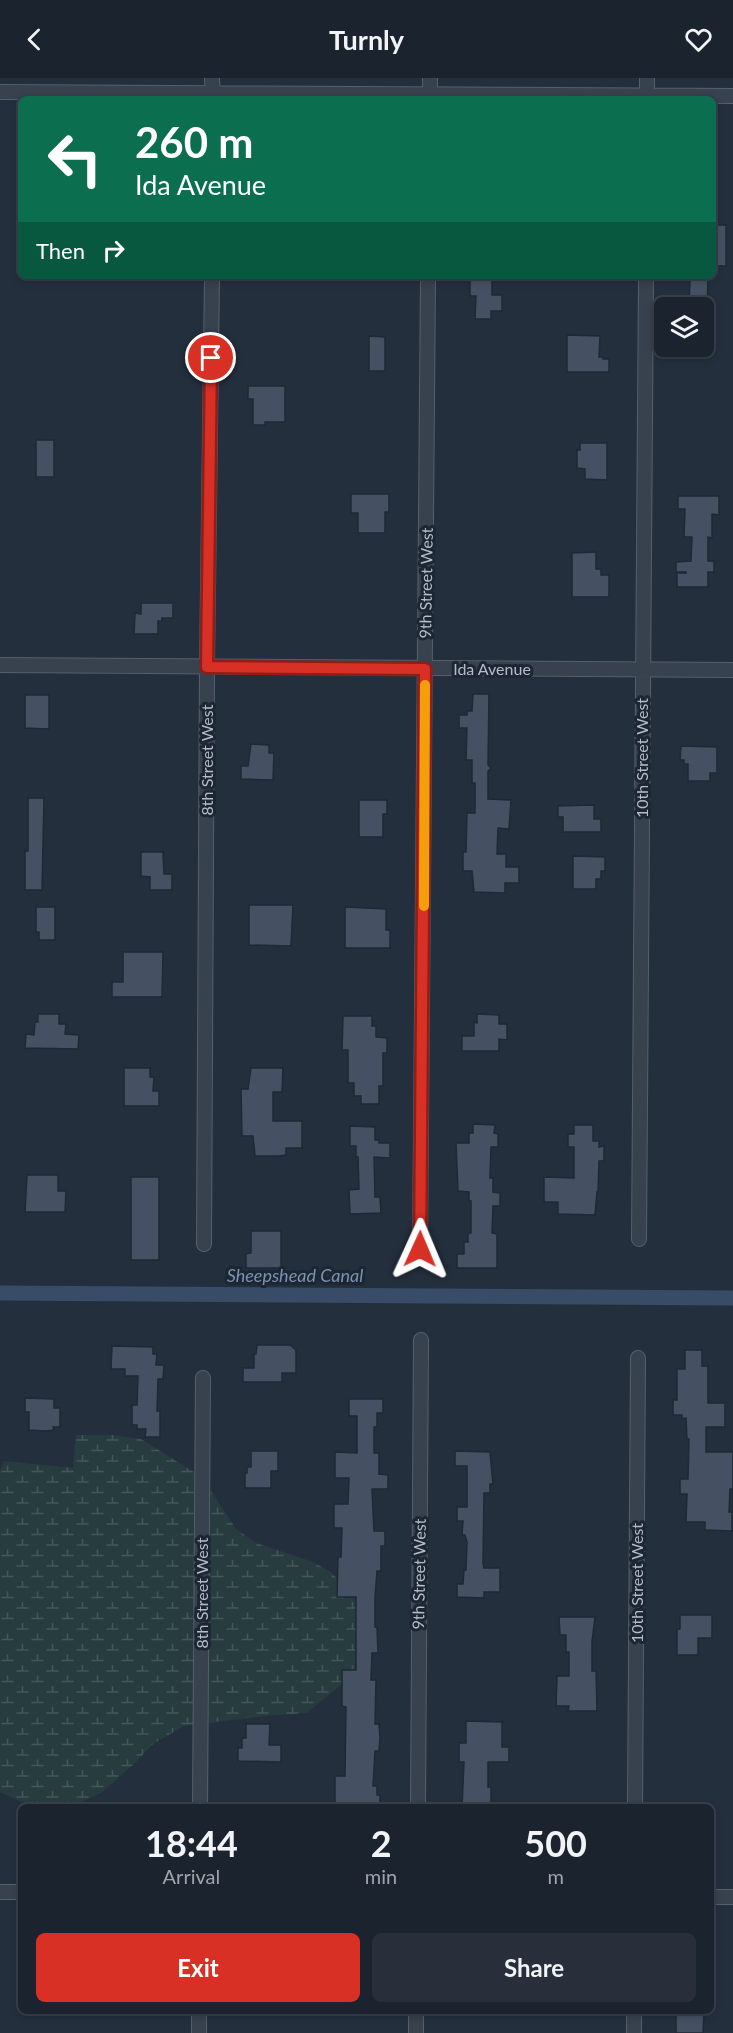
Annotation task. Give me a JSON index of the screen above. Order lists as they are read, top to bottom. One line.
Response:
{"streets":{"street":["9th Street West","Ida Avenue","10th Street West","8th Street West"]},"crossings":[["9th Street West","Ida Avenue"],["Ida Avenue","10th Street West"],["Ida Avenue","8th Street West"]],"water":["Sheepshead Canal"],"page":{"header":"Turnly","turn":["260 m","Ida Avenue"],"then":"Then","eta":["18:44","Arrival","2","min","500","m"],"buttons":["Exit","Share"]}}
